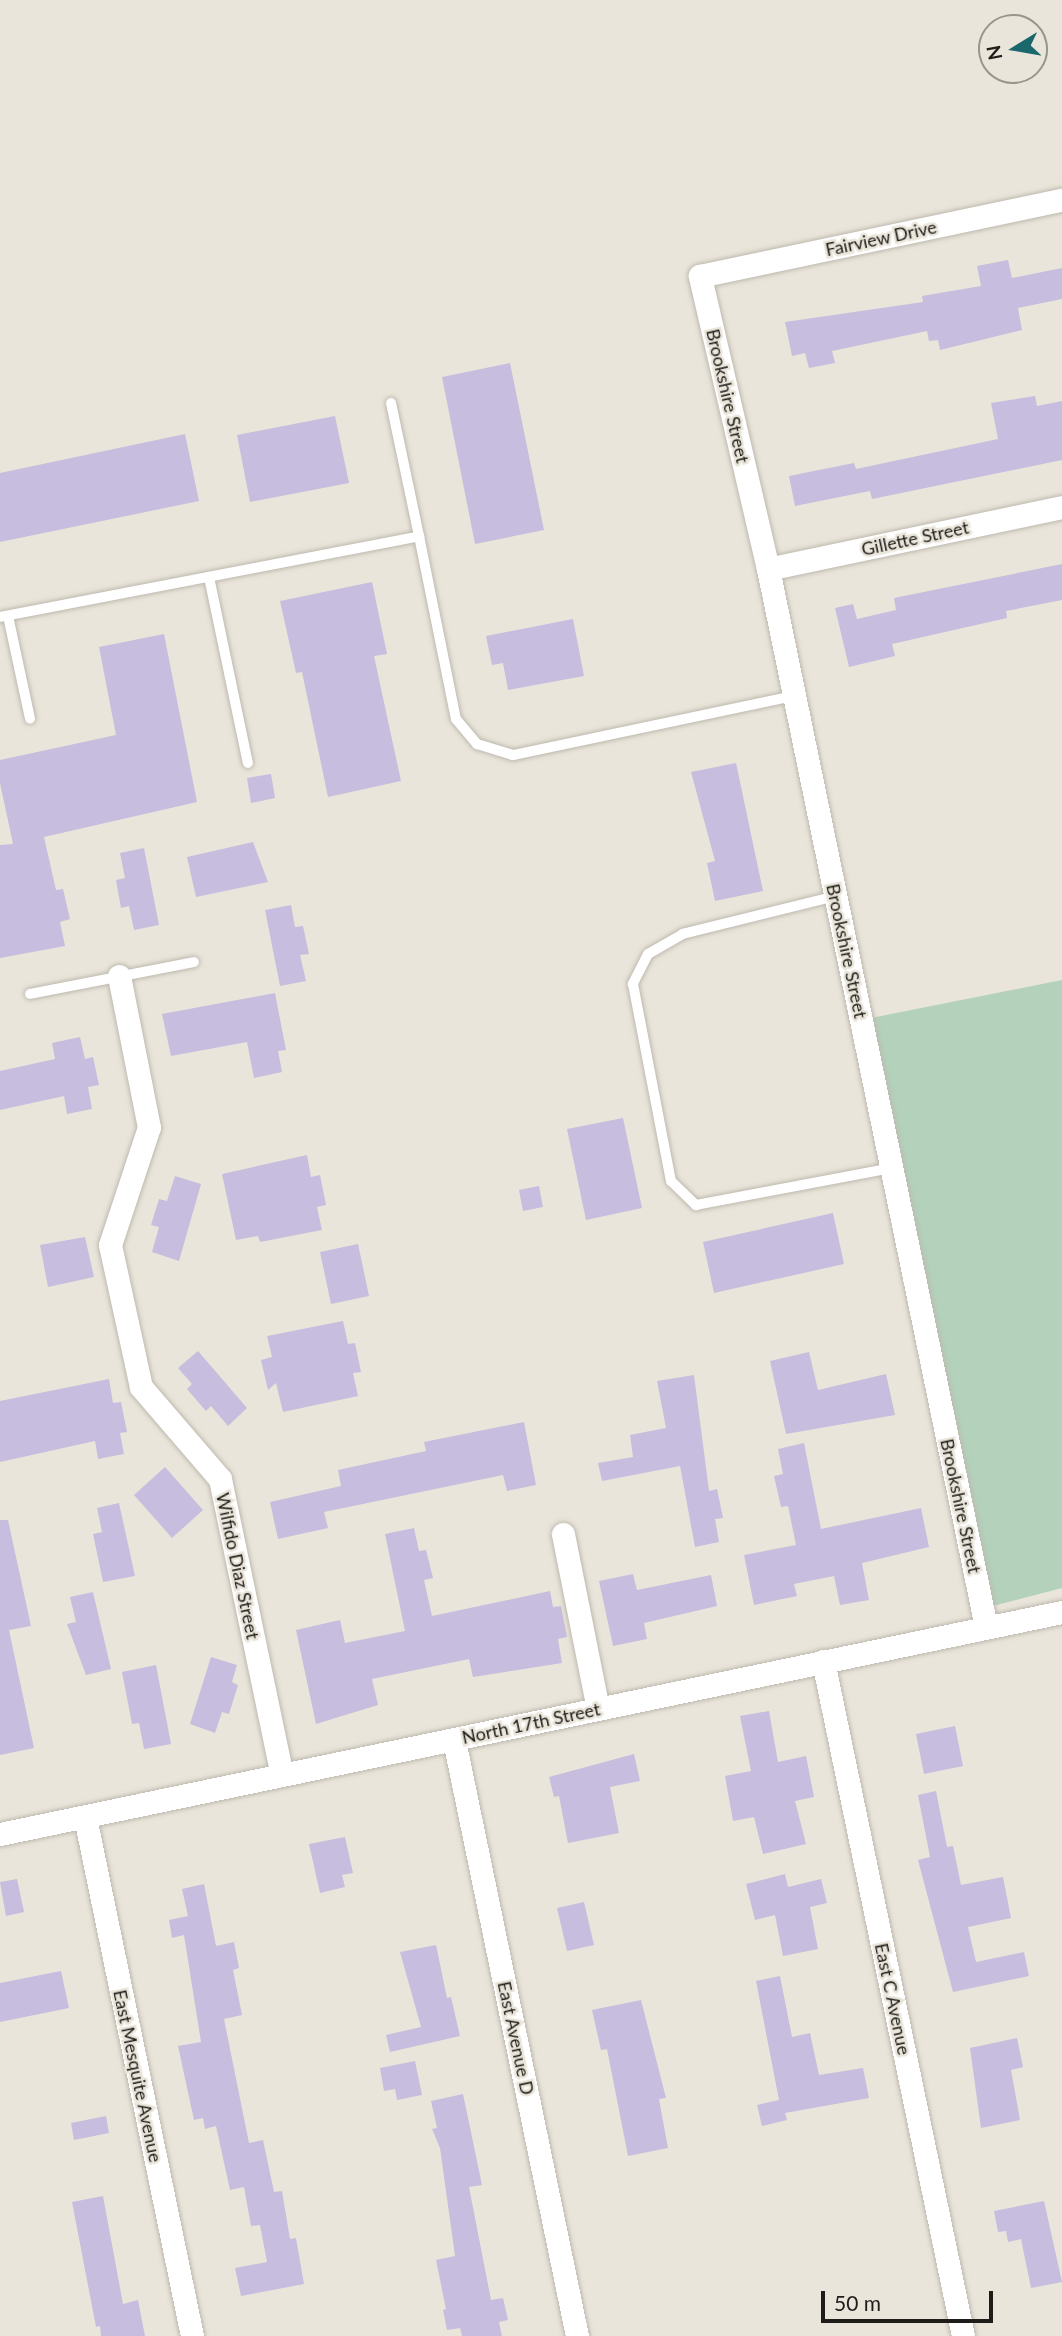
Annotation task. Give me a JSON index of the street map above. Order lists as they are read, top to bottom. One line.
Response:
{"streets":{"street":["Fairview Drive","Brookshire Street","Gillette Street","Wilfido Diaz Street","North 17th Street","East C Avenue","East Avenue D","East Mesquite Avenue"]},"crossings":[["Fairview Drive","Brookshire Street"],["Brookshire Street","Gillette Street"],["Brookshire Street","North 17th Street"],["Wilfido Diaz Street","North 17th Street"],["North 17th Street","East C Avenue"],["North 17th Street","East Avenue D"],["North 17th Street","East Mesquite Avenue"]],"scale_bar":"50 m","north":"left"}
